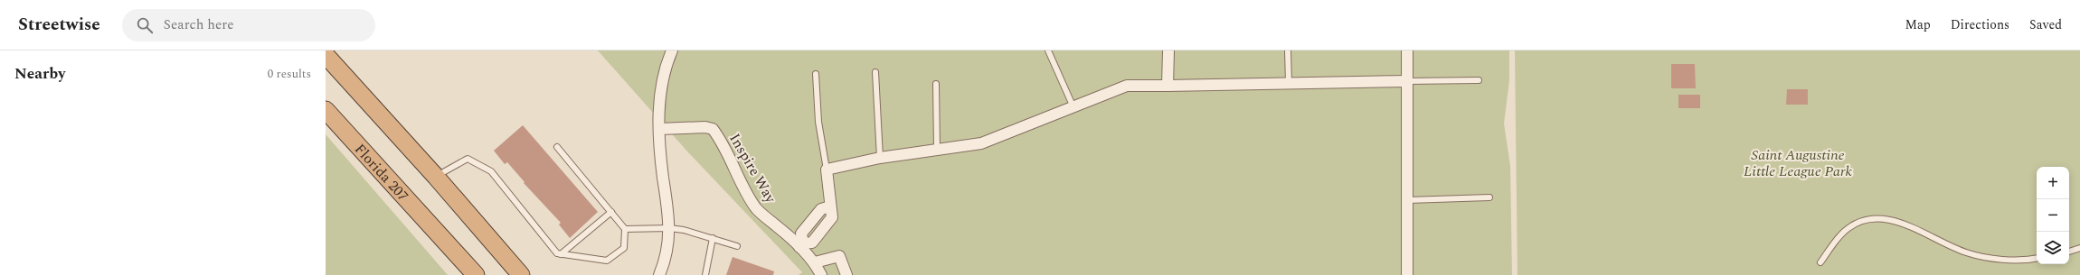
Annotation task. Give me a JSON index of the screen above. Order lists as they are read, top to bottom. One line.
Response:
{"streets":{"highway":["Florida 207"],"street":["Inspire Way"]},"parks":["Saint Augustine Little League Park"],"page":{"header":"Streetwise","search":"Search here","nav":["Map","Directions","Saved"],"heading":["Nearby","0 results"],"map_buttons":["+","−"]}}
